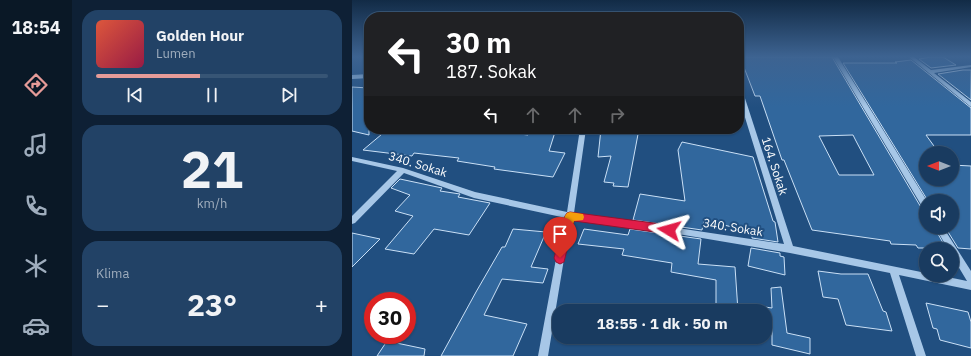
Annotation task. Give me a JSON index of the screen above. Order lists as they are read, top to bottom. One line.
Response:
{"streets":{"street":["340. Sokak","164. Sokak"]},"crossings":[["340. Sokak","164. Sokak"]],"north":"left","page":{"tabs":"18:54","turn":["30 m","187. Sokak"],"song":["Golden Hour","Lumen"],"tile":[["21","km/h"],"Klima"],"heat":["−","23°","+"],"limit":"30","trip":"18:55 · 1 dk · 50 m"}}
